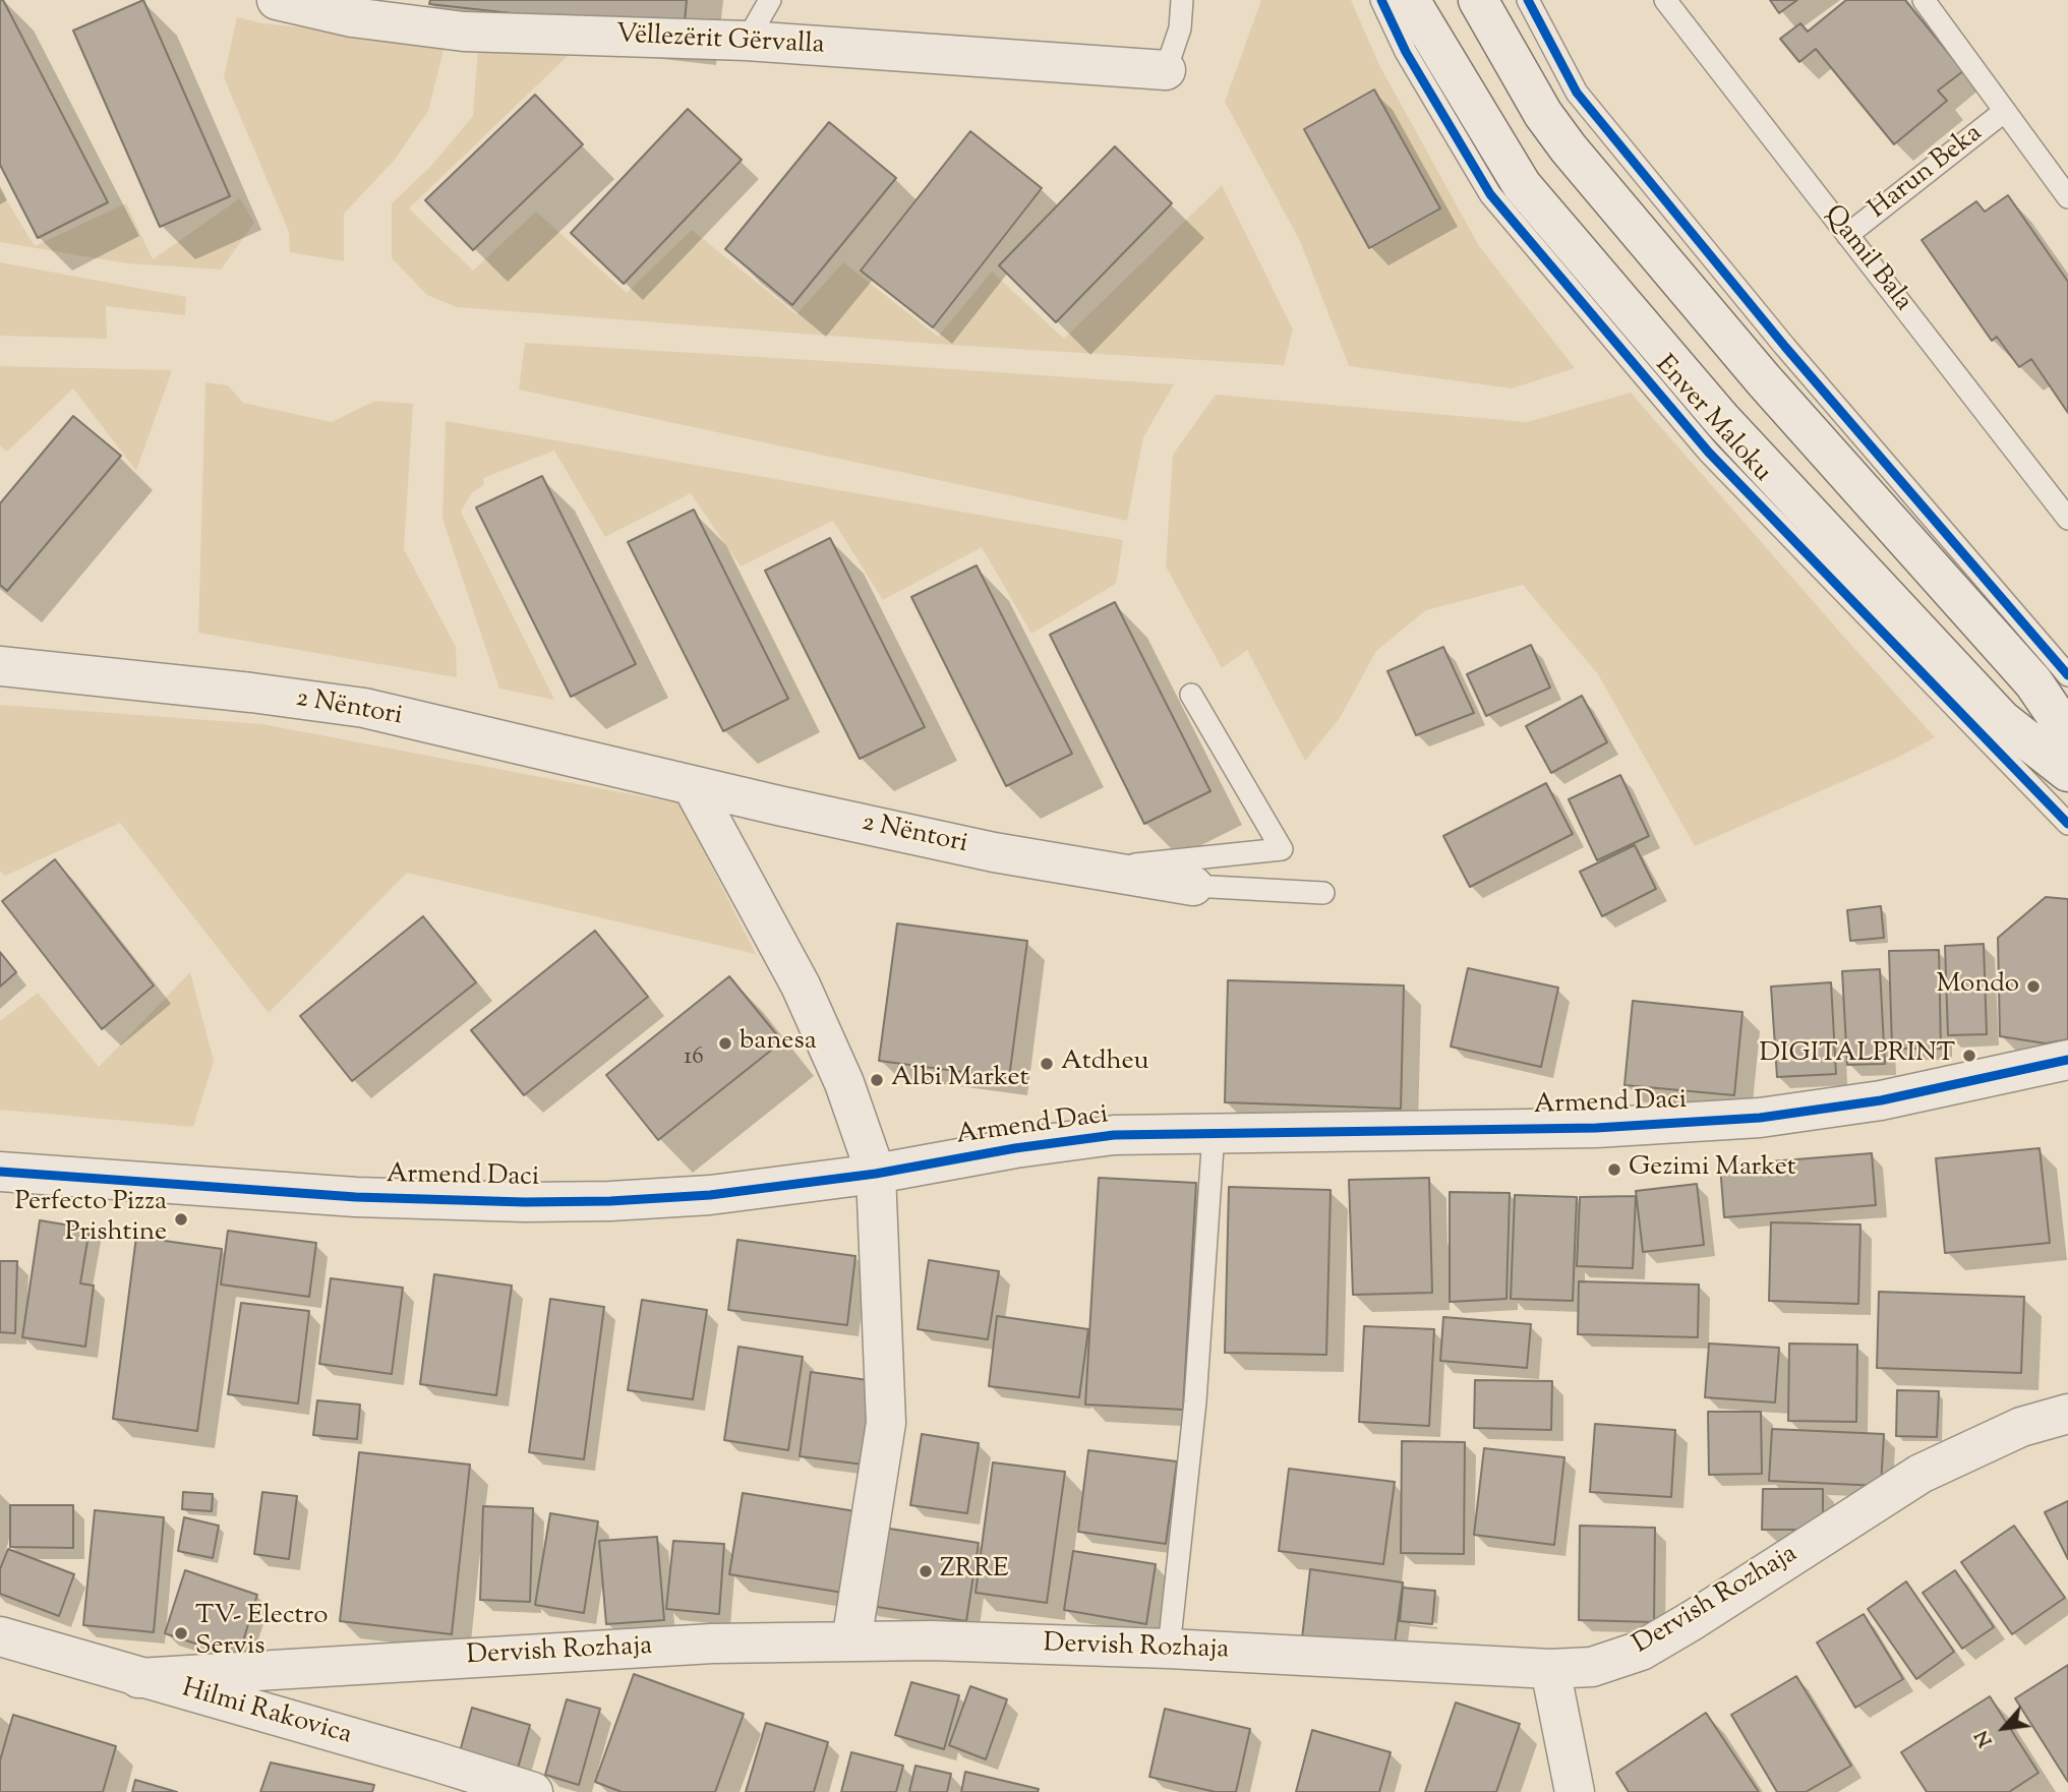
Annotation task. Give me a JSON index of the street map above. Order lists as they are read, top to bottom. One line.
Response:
{"streets":{"street":["Vëllezërit Gërvalla","Enver Maloku","2 Nëntori","Armend Daci","Dervish Rozhaja","Hilmi Rakovica"],"lane":["Harun Beka","Qamil Bala"]},"crossings":[["Harun Beka","Qamil Bala"],["Dervish Rozhaja","Hilmi Rakovica"]],"places":["Mondo","banesa","DIGITALPRINT","Atdheu","Albi Market","Gezimi Market","Perfecto Pizza Prishtine","ZRRE","TV- Electro Servis"],"house_numbers":["16"],"north":"bottom left"}
